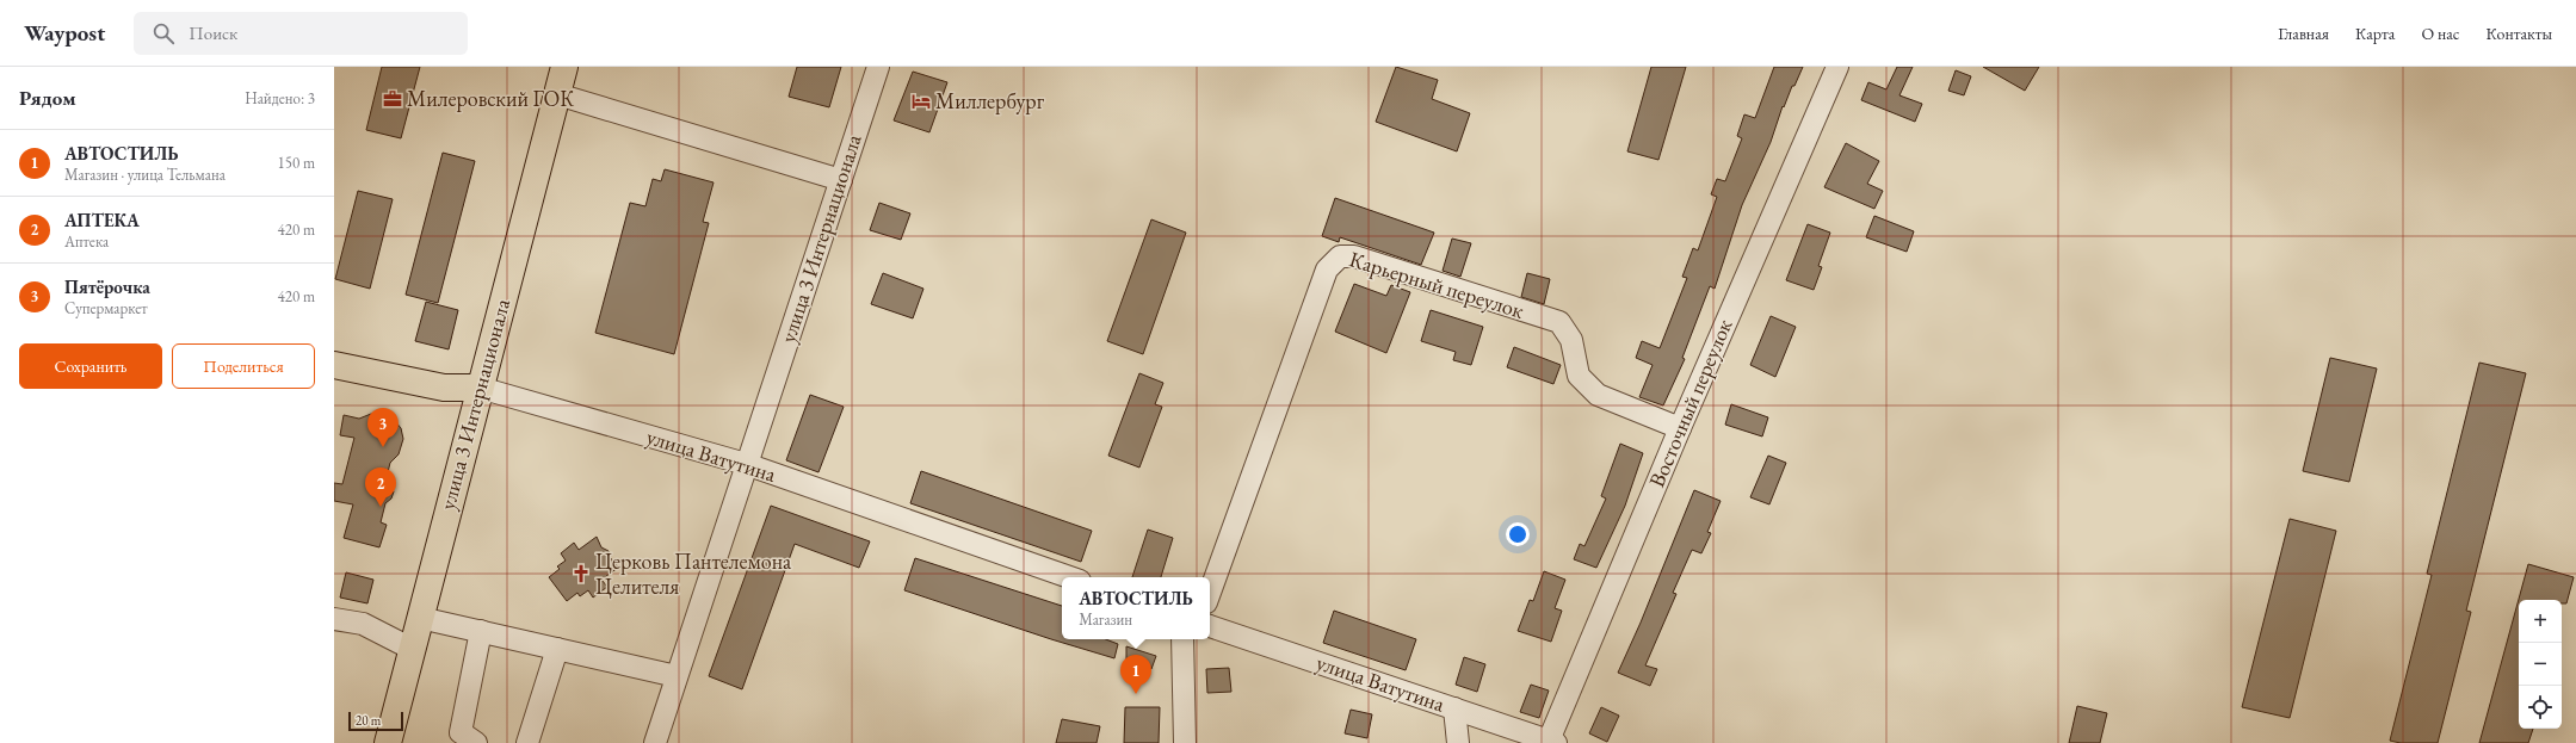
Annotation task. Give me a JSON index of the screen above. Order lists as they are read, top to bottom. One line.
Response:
{"streets":{"main road":["улица 3 Интернационала","улица Ватутина"],"street":["Карьерный переулок","Восточный переулок"]},"crossings":[["улица 3 Интернационала","улица Ватутина"],["Карьерный переулок","Восточный переулок"],["Восточный переулок","улица Ватутина"]],"places":{"office":["Милеровский ГОК"],"hotel":["Миллербург"],"church":["Церковь Пантелемона Целителя"]},"scale_bar":"20 m","page":{"header":"Waypost","search":"Поиск","nav":["Главная","Карта","О нас","Контакты"],"heading":["Рядом","Найдено: 3"],"list":[{"mark":"1","name":"АВТОСТИЛЬ","note":"Магазин · улица Тельмана","value":"150 m"},{"mark":"2","name":"АПТЕКА","note":"Аптека","value":"420 m"},{"mark":"3","name":"Пятёрочка","note":"Супермаркет","value":"420 m"}],"buttons":["Сохранить","Поделиться"],"pins":["3","2","1"],"popup":["АВТОСТИЛЬ","Магазин"],"map_buttons":["+","−"],"scale":"20 m"}}
